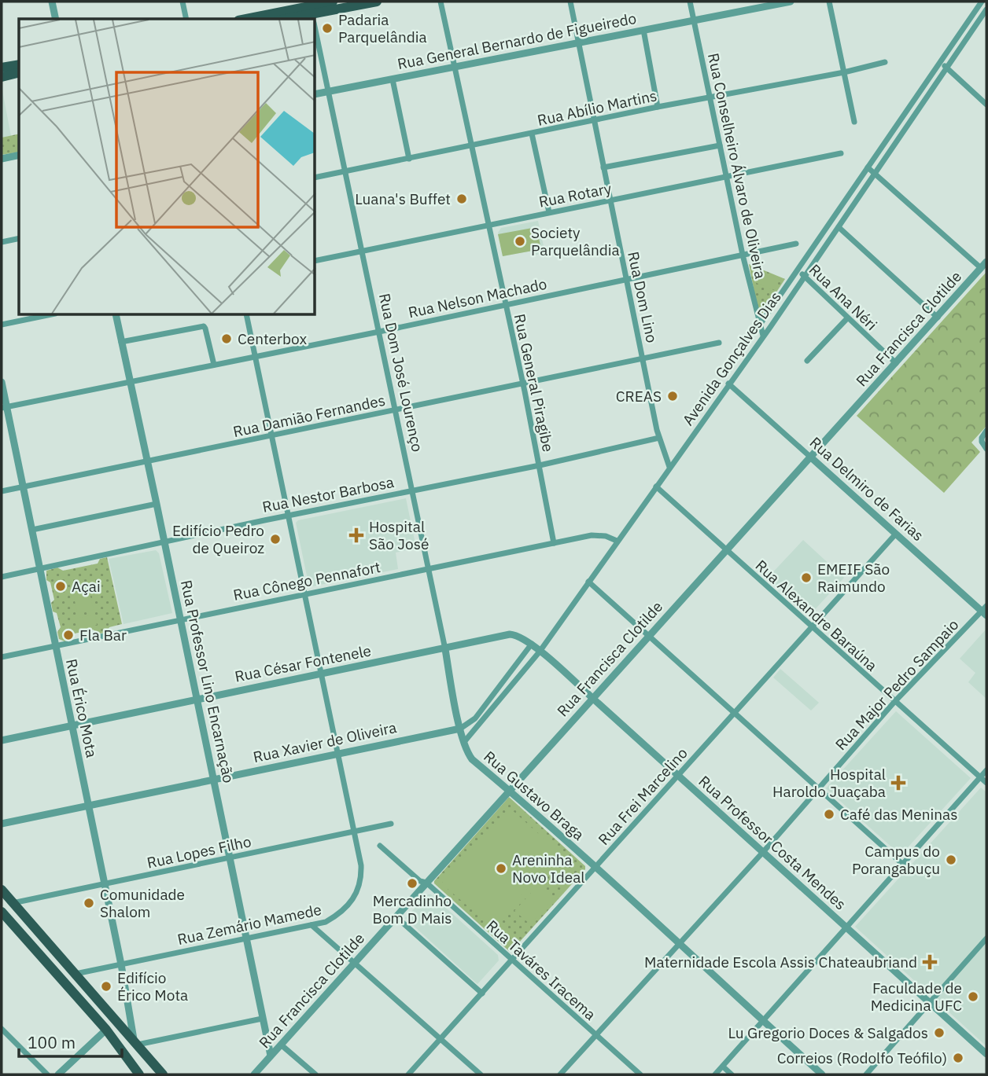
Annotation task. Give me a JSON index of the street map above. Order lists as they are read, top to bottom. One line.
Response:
{"streets":{"street":["Rua General Bernardo de Figueiredo","Rua Abílio Martins","Rua Conselheiro Álvaro de Oliveira","Rua Rotary","Rua Dom Lino","Rua Ana Néri","Rua Nelson Machado","Rua Francisca Clotilde","Avenida Gonçalves Dias","Rua Dom José Lourenço","Rua General Piragibe","Rua Damião Fernandes","Rua Delmiro de Farias","Rua Nestor Barbosa","Rua Cônego Pennafort","Rua Alexandre Baraúna","Rua César Fontenele","Rua Professor Lino Encarnação","Rua Major Pedro Sampaio","Rua Érico Mota","Rua Xavier de Oliveira","Rua Gustavo Braga","Rua Frei Marcelino","Rua Professor Costa Mendes","Rua Lopes Filho","Rua Zemário Mamede","Rua Taváres Iracema"]},"crossings":[["Rua General Bernardo de Figueiredo","Rua Conselheiro Álvaro de Oliveira"],["Rua General Bernardo de Figueiredo","Rua Dom Lino"],["Rua General Bernardo de Figueiredo","Rua Dom José Lourenço"],["Rua General Bernardo de Figueiredo","Rua General Piragibe"],["Rua Abílio Martins","Rua Conselheiro Álvaro de Oliveira"],["Rua Abílio Martins","Rua Dom Lino"],["Rua Abílio Martins","Rua Dom José Lourenço"],["Rua Abílio Martins","Rua General Piragibe"],["Rua Conselheiro Álvaro de Oliveira","Rua Rotary"],["Rua Conselheiro Álvaro de Oliveira","Rua Nelson Machado"],["Rua Conselheiro Álvaro de Oliveira","Avenida Gonçalves Dias"],["Rua Rotary","Rua Dom Lino"],["Rua Rotary","Rua Dom José Lourenço"],["Rua Rotary","Rua General Piragibe"],["Rua Dom Lino","Rua Nelson Machado"],["Rua Dom Lino","Avenida Gonçalves Dias"],["Rua Dom Lino","Rua Damião Fernandes"],["Rua Dom Lino","Rua Nestor Barbosa"],["Rua Ana Néri","Rua Francisca Clotilde"],["Rua Ana Néri","Avenida Gonçalves Dias"],["Rua Nelson Machado","Rua Dom José Lourenço"],["Rua Nelson Machado","Rua General Piragibe"],["Rua Nelson Machado","Rua Professor Lino Encarnação"],["Rua Nelson Machado","Rua Érico Mota"],["Rua Nelson Machado","Rua Zemário Mamede"],["Rua Francisca Clotilde","Rua Delmiro de Farias"],["Rua Francisca Clotilde","Rua Alexandre Baraúna"],["Rua Francisca Clotilde","Rua Professor Lino Encarnação"],["Rua Francisca Clotilde","Rua Gustavo Braga"],["Rua Francisca Clotilde","Rua Professor Costa Mendes"],["Rua Francisca Clotilde","Rua Taváres Iracema"],["Avenida Gonçalves Dias","Rua Delmiro de Farias"],["Avenida Gonçalves Dias","Rua Cônego Pennafort"],["Avenida Gonçalves Dias","Rua Alexandre Baraúna"],["Avenida Gonçalves Dias","Rua César Fontenele"],["Avenida Gonçalves Dias","Rua Gustavo Braga"],["Avenida Gonçalves Dias","Rua Professor Costa Mendes"],["Rua Dom José Lourenço","Rua Damião Fernandes"],["Rua Dom José Lourenço","Rua Nestor Barbosa"],["Rua Dom José Lourenço","Rua Cônego Pennafort"],["Rua Dom José Lourenço","Rua César Fontenele"],["Rua Dom José Lourenço","Rua Xavier de Oliveira"],["Rua Dom José Lourenço","Rua Gustavo Braga"],["Rua General Piragibe","Rua Damião Fernandes"],["Rua General Piragibe","Rua Nestor Barbosa"],["Rua General Piragibe","Rua Cônego Pennafort"],["Rua Damião Fernandes","Rua Professor Lino Encarnação"],["Rua Damião Fernandes","Rua Érico Mota"],["Rua Damião Fernandes","Rua Zemário Mamede"],["Rua Delmiro de Farias","Rua Major Pedro Sampaio"],["Rua Delmiro de Farias","Rua Frei Marcelino"],["Rua Nestor Barbosa","Rua Professor Lino Encarnação"],["Rua Nestor Barbosa","Rua Érico Mota"],["Rua Nestor Barbosa","Rua Zemário Mamede"],["Rua Cônego Pennafort","Rua Professor Lino Encarnação"],["Rua Cônego Pennafort","Rua Érico Mota"],["Rua Cônego Pennafort","Rua Zemário Mamede"],["Rua Alexandre Baraúna","Rua Major Pedro Sampaio"],["Rua Alexandre Baraúna","Rua Frei Marcelino"],["Rua César Fontenele","Rua Professor Lino Encarnação"],["Rua César Fontenele","Rua Érico Mota"],["Rua César Fontenele","Rua Professor Costa Mendes"],["Rua César Fontenele","Rua Zemário Mamede"],["Rua Professor Lino Encarnação","Rua Xavier de Oliveira"],["Rua Professor Lino Encarnação","Rua Lopes Filho"],["Rua Professor Lino Encarnação","Rua Zemário Mamede"],["Rua Major Pedro Sampaio","Rua Gustavo Braga"],["Rua Major Pedro Sampaio","Rua Professor Costa Mendes"],["Rua Major Pedro Sampaio","Rua Taváres Iracema"],["Rua Érico Mota","Rua Xavier de Oliveira"],["Rua Érico Mota","Rua Lopes Filho"],["Rua Érico Mota","Rua Zemário Mamede"],["Rua Xavier de Oliveira","Rua Gustavo Braga"],["Rua Xavier de Oliveira","Rua Zemário Mamede"],["Rua Gustavo Braga","Rua Frei Marcelino"],["Rua Frei Marcelino","Rua Professor Costa Mendes"],["Rua Frei Marcelino","Rua Taváres Iracema"],["Rua Lopes Filho","Rua Zemário Mamede"]],"places":{"other":["Padaria Parquelândia","Luana's Buffet","Society Parquelândia","Centerbox","CREAS","Edifício Pedro de Queiroz","EMEIF São Raimundo","Açai","Fla Bar","Café das Meninas","Campus do Porangabuçu","Areninha Novo Ideal","Mercadinho Bom D Mais","Comunidade Shalom","Edifício Érico Mota","Faculdade de Medicina UFC","Lu Gregorio Doces & Salgados","Correios (Rodolfo Teófilo)"],"health":["Hospital São José","Hospital Haroldo Juaçaba","Maternidade Escola Assis Chateaubriand"]},"scale_bar":"100 m"}
